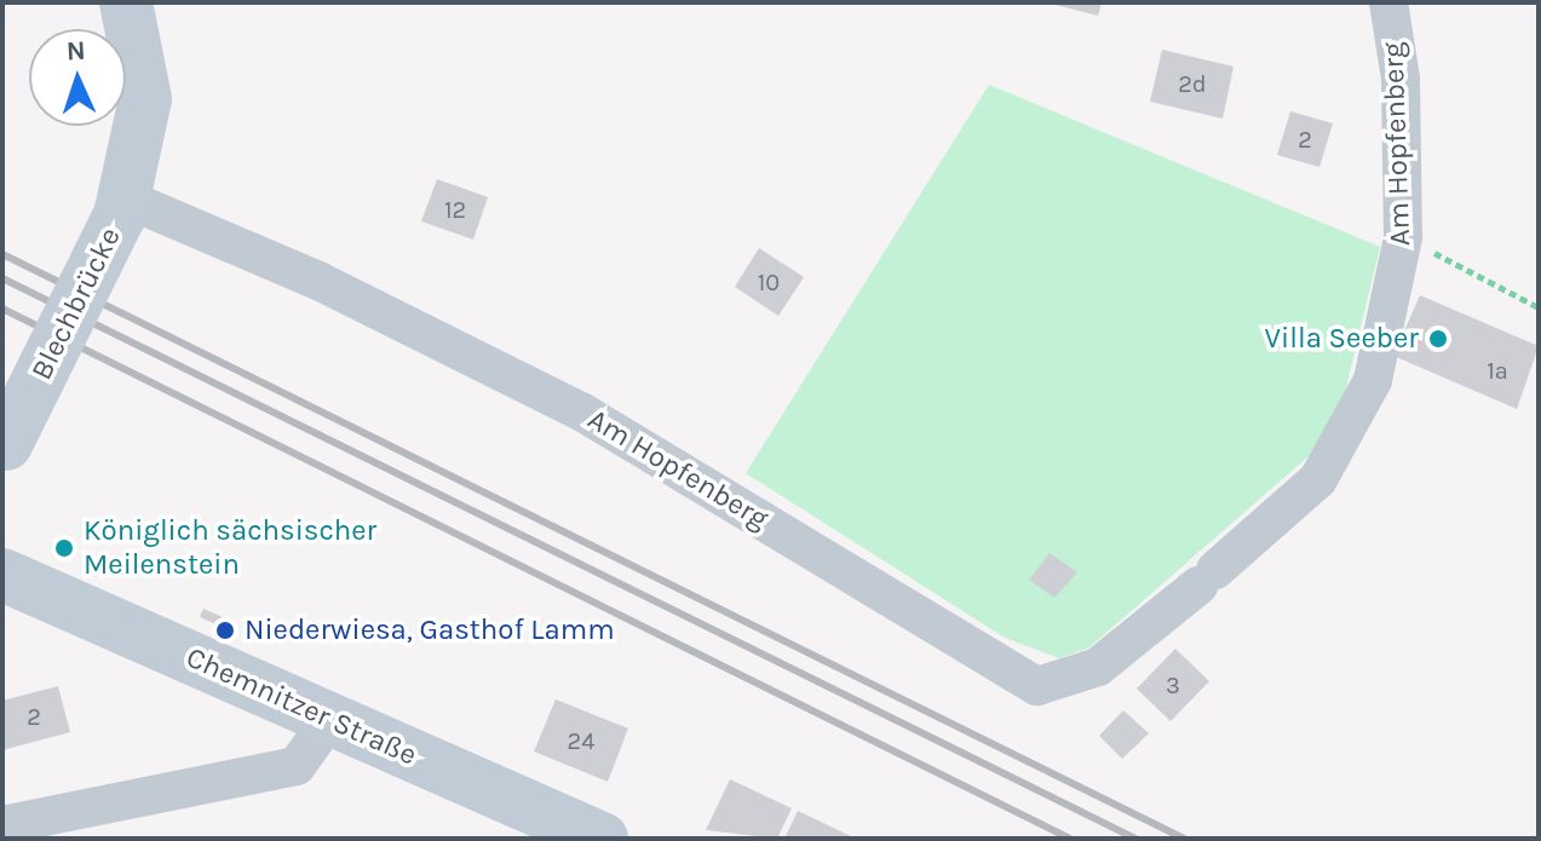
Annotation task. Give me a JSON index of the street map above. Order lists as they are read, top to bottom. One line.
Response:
{"streets":{"main road":["Blechbrücke","Chemnitzer Straße"],"street":["Am Hopfenberg"]},"crossings":[["Am Hopfenberg","Blechbrücke"]],"places":["Villa Seeber","Königlich sächsischer Meilenstein","Niederwiesa, Gasthof Lamm"],"house_numbers":["2d","2","12","10","1a","3","2","24"],"north":"top"}
